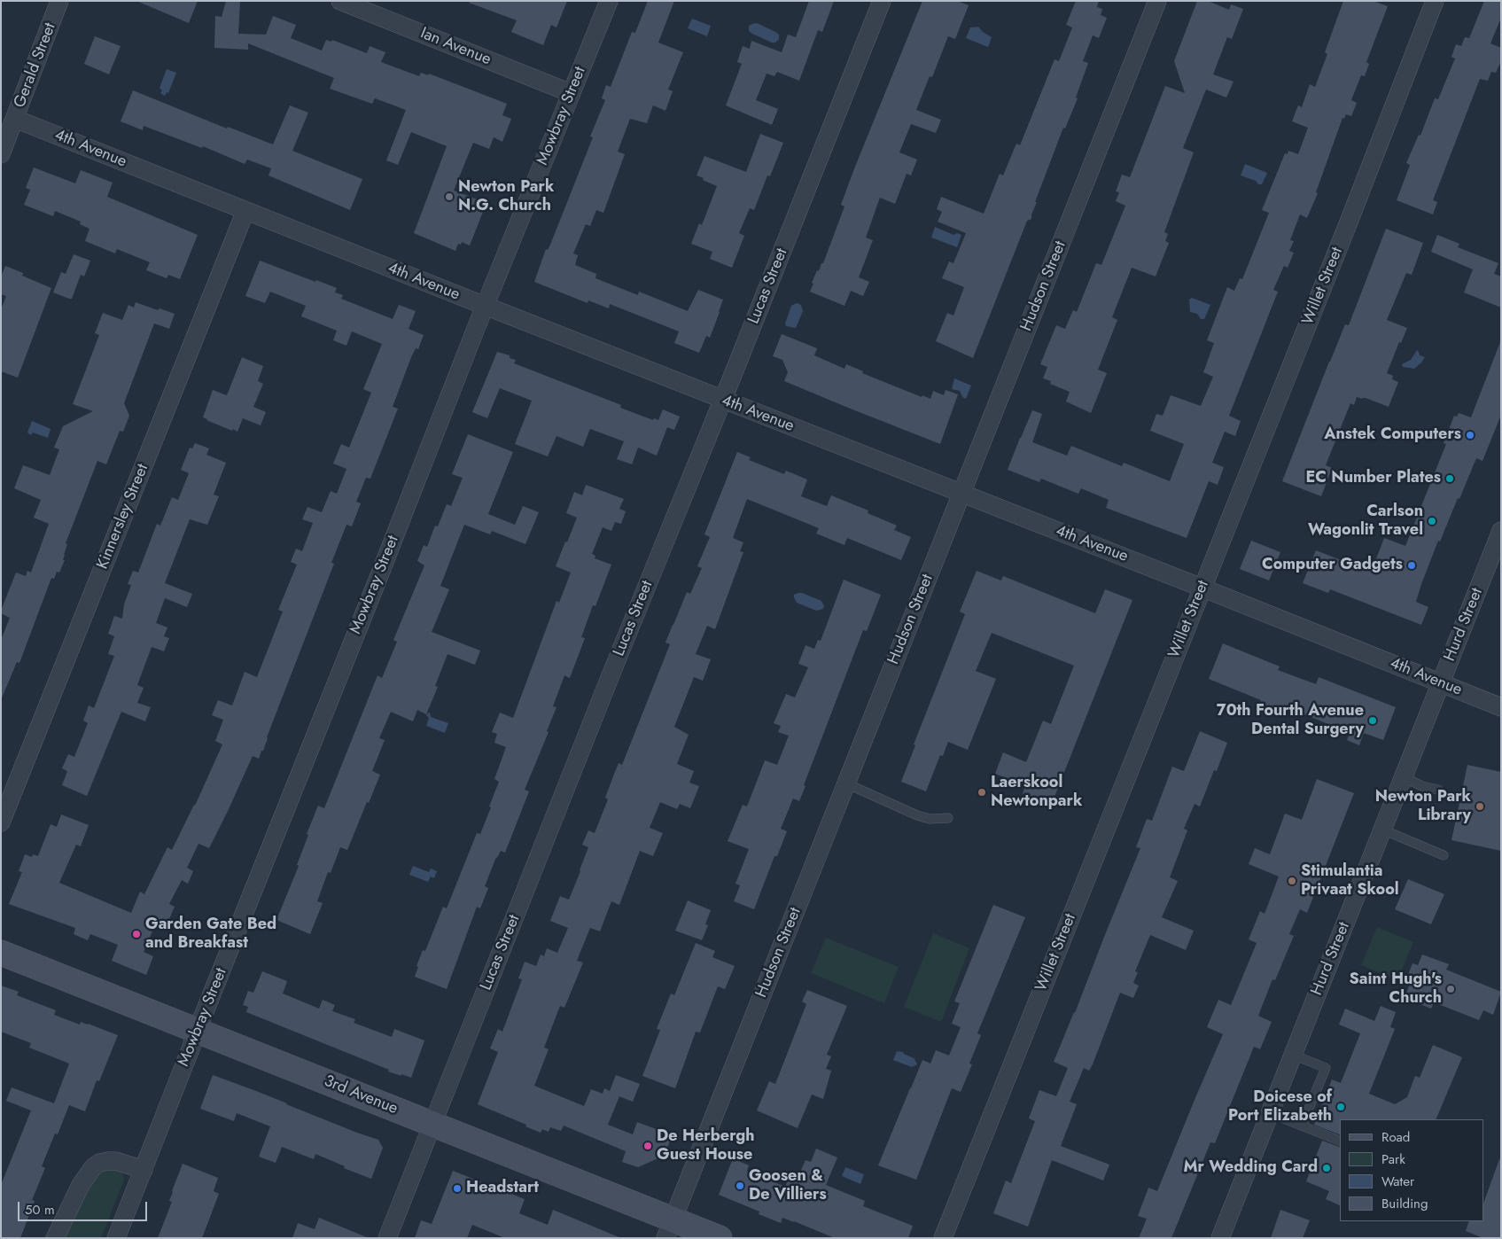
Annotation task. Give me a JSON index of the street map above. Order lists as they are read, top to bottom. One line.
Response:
{"streets":{"street":["Ian Avenue","Gerald Street","Mowbray Street","4th Avenue","Lucas Street","Hudson Street","Willet Street","Kinnersley Street","Hurd Street","3rd Avenue"]},"crossings":[["Ian Avenue","Mowbray Street"],["Gerald Street","4th Avenue"],["Mowbray Street","4th Avenue"],["Mowbray Street","3rd Avenue"],["4th Avenue","Lucas Street"],["4th Avenue","Hudson Street"],["4th Avenue","Willet Street"],["4th Avenue","Kinnersley Street"],["4th Avenue","Hurd Street"],["Lucas Street","3rd Avenue"],["Hudson Street","3rd Avenue"]],"places":["Newton Park N.G. Church","Anstek Computers","EC Number Plates","Carlson Wagonlit Travel","Computer Gadgets","70th Fourth Avenue Dental Surgery","Laerskool Newtonpark","Newton Park Library","Stimulantia Privaat Skool","Garden Gate Bed and Breakfast","Saint Hugh's Church","Doicese of Port Elizabeth","De Herbergh Guest House","Mr Wedding Card","Goosen & De Villiers","Headstart"],"legend":["Road","Park","Water","Building"],"scale_bar":"50 m"}
